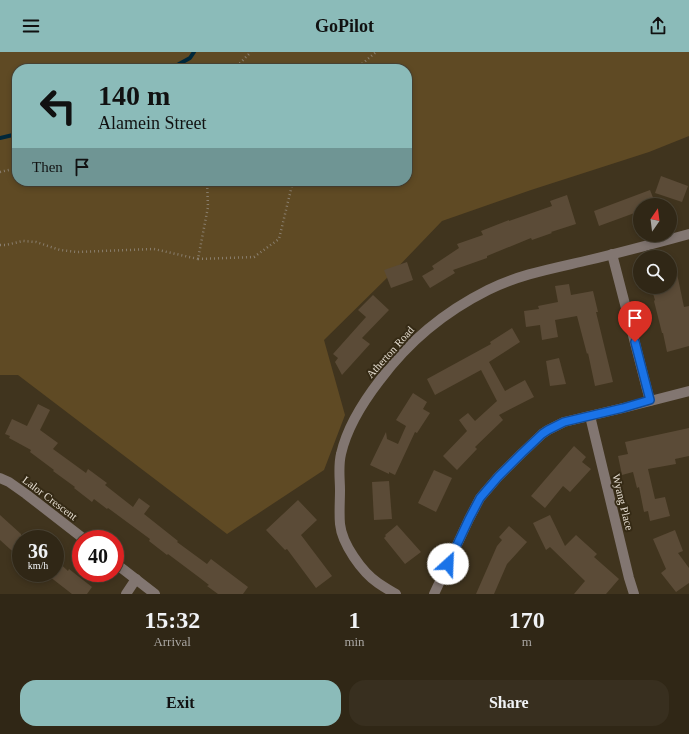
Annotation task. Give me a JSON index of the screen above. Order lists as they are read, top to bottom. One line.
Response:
{"streets":{"street":["Atherton Road","Lalor Crescent","Wyang Place"]},"north":"top","page":{"header":"GoPilot","turn":["140 m","Alamein Street"],"then":"Then","speed":"36 km/h","limit":"40","eta":["15:32","Arrival","1","min","170","m"],"buttons":["Exit","Share"]}}
